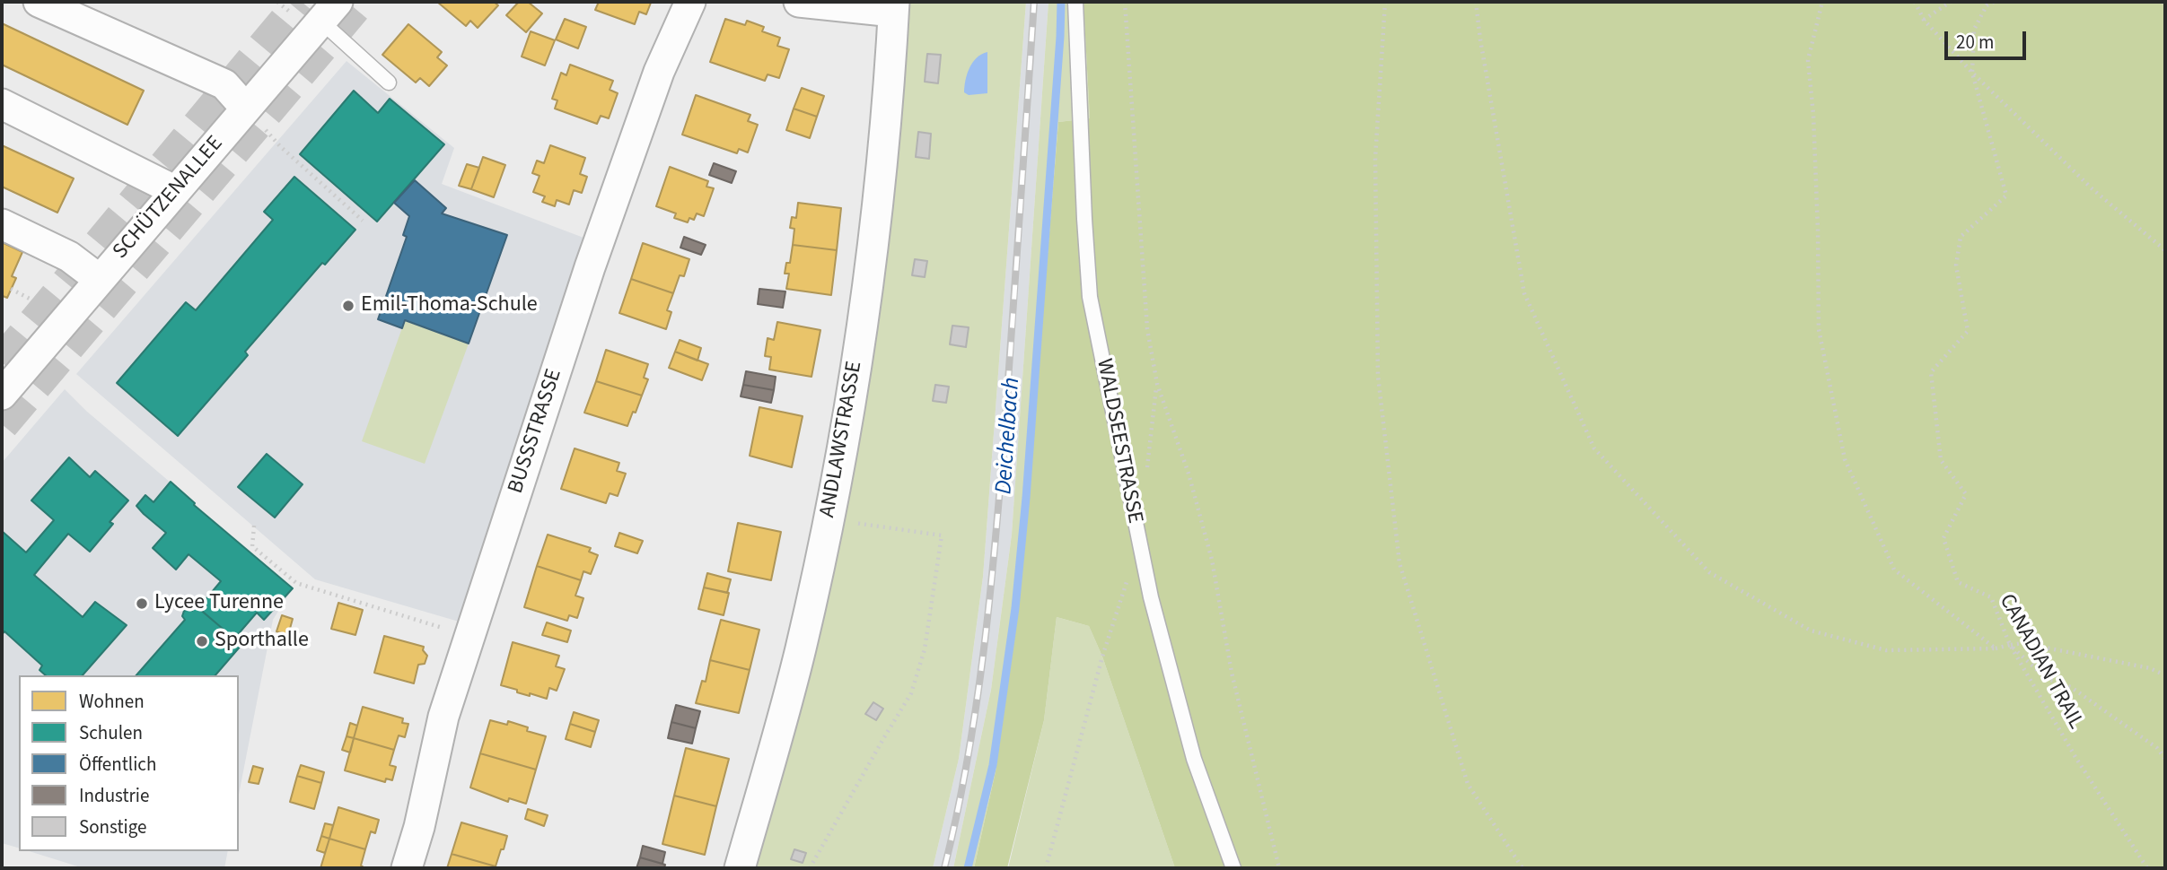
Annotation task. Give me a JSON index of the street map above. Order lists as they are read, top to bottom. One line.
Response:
{"streets":{"street":["SCHÜTZENALLEE","BUSSSTRASSE","ANDLAWSTRASSE"],"lane":["WALDSEESTRASSE"],"path":["CANADIAN TRAIL"]},"water":["Deichelbach"],"places":["Emil-Thoma-Schule","Lycee Turenne","Sporthalle"],"legend":["Wohnen","Schulen","Öffentlich","Industrie","Sonstige"],"scale_bar":"20 m"}
